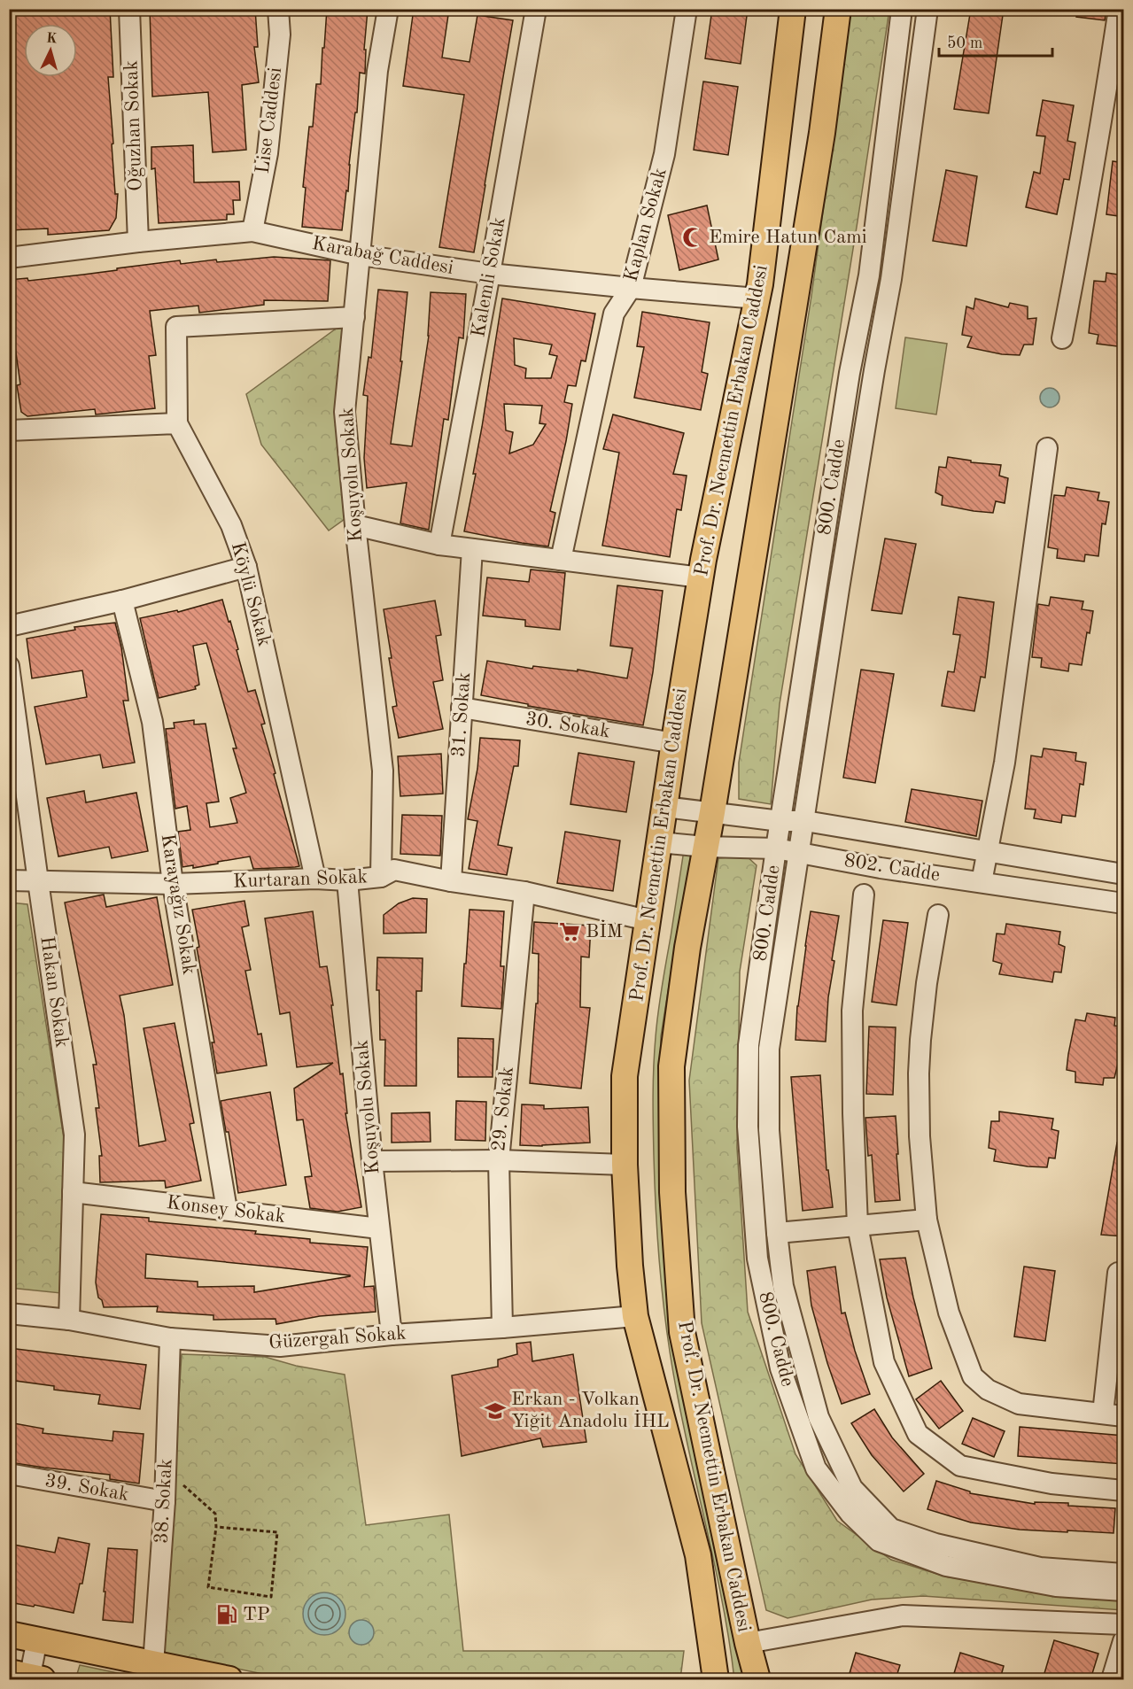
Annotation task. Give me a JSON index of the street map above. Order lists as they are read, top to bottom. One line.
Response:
{"streets":{"main road":["Prof. Dr. Necmettin Erbakan Caddesi"],"street":["Lise Caddesi","Oğuzhan Sokak","Kaplan Sokak","Karabağ Caddesi","Kalemli Sokak","Koşuyolu Sokak","800. Cadde","Köylü Sokak","31. Sokak","30. Sokak","802. Cadde","Kurtaran Sokak","Karayağız Sokak","Hakan Sokak","29. Sokak","Konsey Sokak","Güzergah Sokak","39. Sokak","38. Sokak"]},"crossings":[["Lise Caddesi","Karabağ Caddesi"],["Oğuzhan Sokak","Karabağ Caddesi"],["Kaplan Sokak","Karabağ Caddesi"],["Karabağ Caddesi","Kalemli Sokak"],["Karabağ Caddesi","Prof. Dr. Necmettin Erbakan Caddesi"],["Karabağ Caddesi","Koşuyolu Sokak"],["Prof. Dr. Necmettin Erbakan Caddesi","30. Sokak"],["Prof. Dr. Necmettin Erbakan Caddesi","802. Cadde"],["Prof. Dr. Necmettin Erbakan Caddesi","Kurtaran Sokak"],["Prof. Dr. Necmettin Erbakan Caddesi","Güzergah Sokak"],["Koşuyolu Sokak","Kurtaran Sokak"],["Koşuyolu Sokak","Konsey Sokak"],["Koşuyolu Sokak","Güzergah Sokak"],["800. Cadde","802. Cadde"],["Köylü Sokak","Kurtaran Sokak"],["31. Sokak","30. Sokak"],["31. Sokak","Kurtaran Sokak"],["Kurtaran Sokak","Karayağız Sokak"],["Kurtaran Sokak","Hakan Sokak"],["Kurtaran Sokak","29. Sokak"],["Karayağız Sokak","Konsey Sokak"],["Hakan Sokak","Konsey Sokak"],["Hakan Sokak","Güzergah Sokak"],["29. Sokak","Güzergah Sokak"],["Güzergah Sokak","38. Sokak"],["39. Sokak","38. Sokak"]],"places":{"mosque":["Emire Hatun Cami"],"supermarket":["BİM"],"school or university":["Erkan - Volkan Yiğit Anadolu İHL"],"fuel station":["TP"]},"scale_bar":"50 m","north":"top"}
